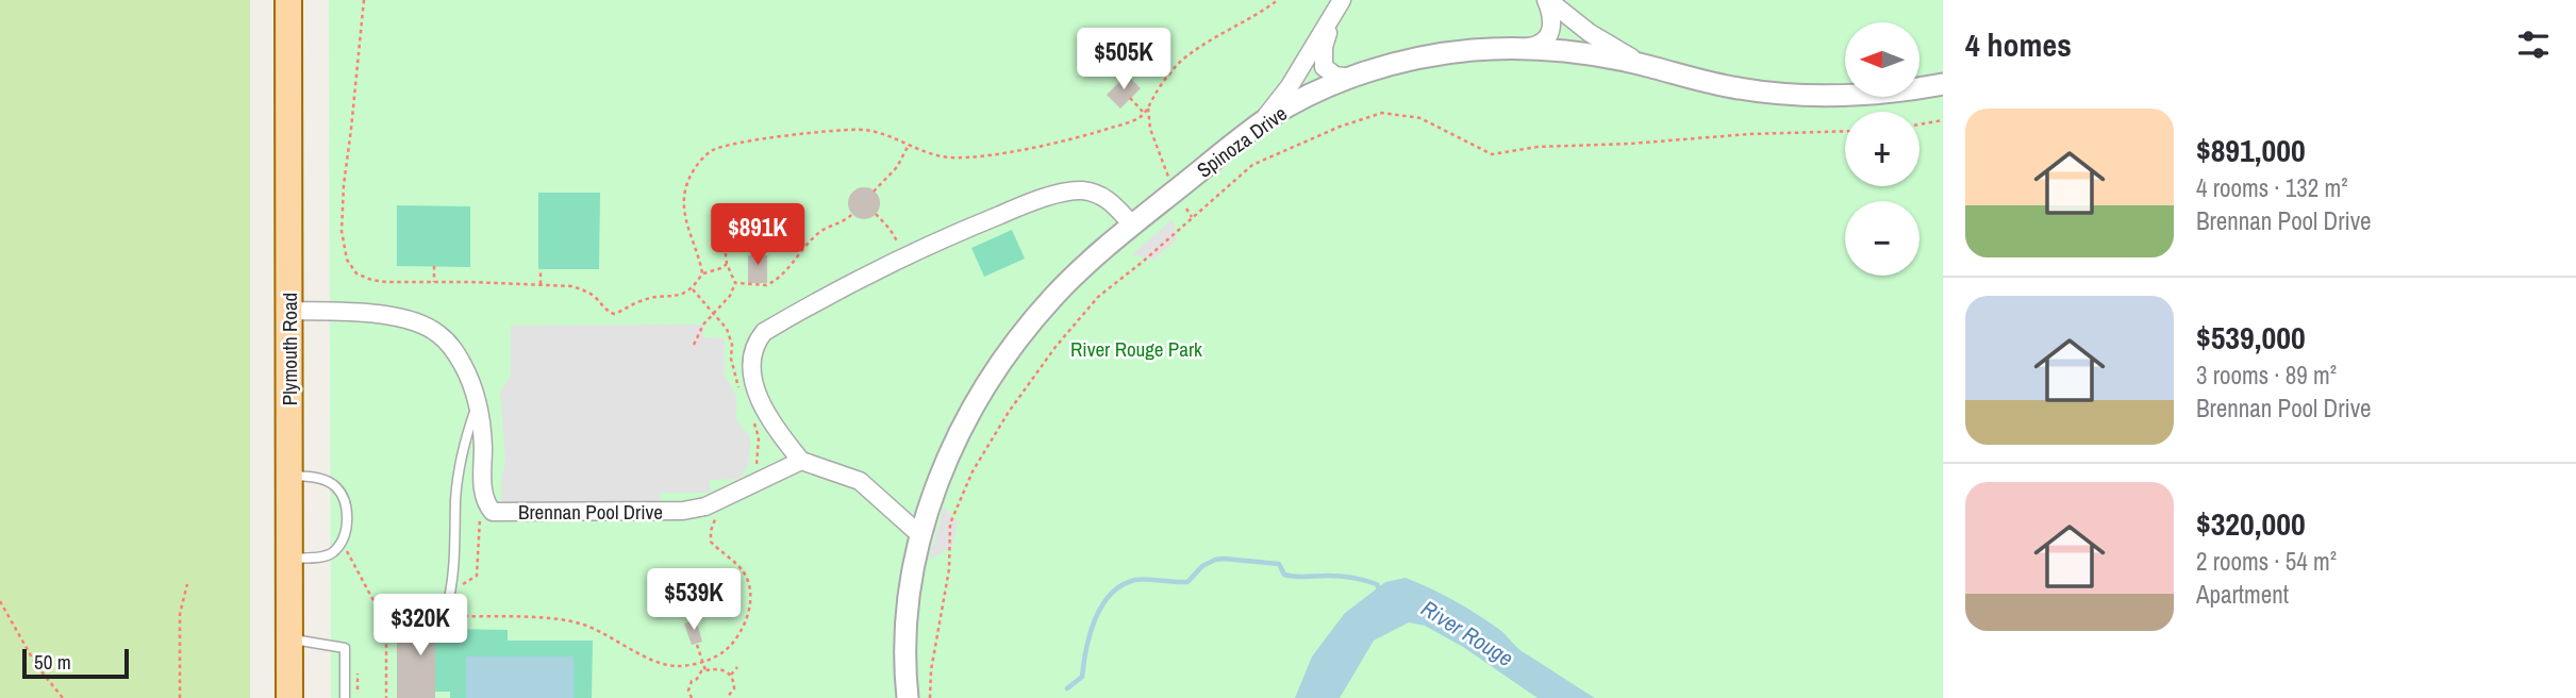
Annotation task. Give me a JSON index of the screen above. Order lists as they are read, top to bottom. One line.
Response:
{"streets":{"main road":["Plymouth Road"],"street":["Spinoza Drive","Brennan Pool Drive"]},"crossings":[["Plymouth Road","Brennan Pool Drive"]],"water":["River Rouge"],"parks":["River Rouge Park"],"scale_bar":"50 m","north":"left","page":{"heading":"4 homes","map_buttons":["+","−"],"price":["$505K","$891K","$539K","$320K"],"list":[{"name":"$891,000","note":"4 rooms · 132 m² · Brennan Pool Drive"},{"name":"$539,000","note":"3 rooms · 89 m² · Brennan Pool Drive"},{"name":"$320,000","note":"2 rooms · 54 m² · Apartment"}],"scale":"50 m"}}
